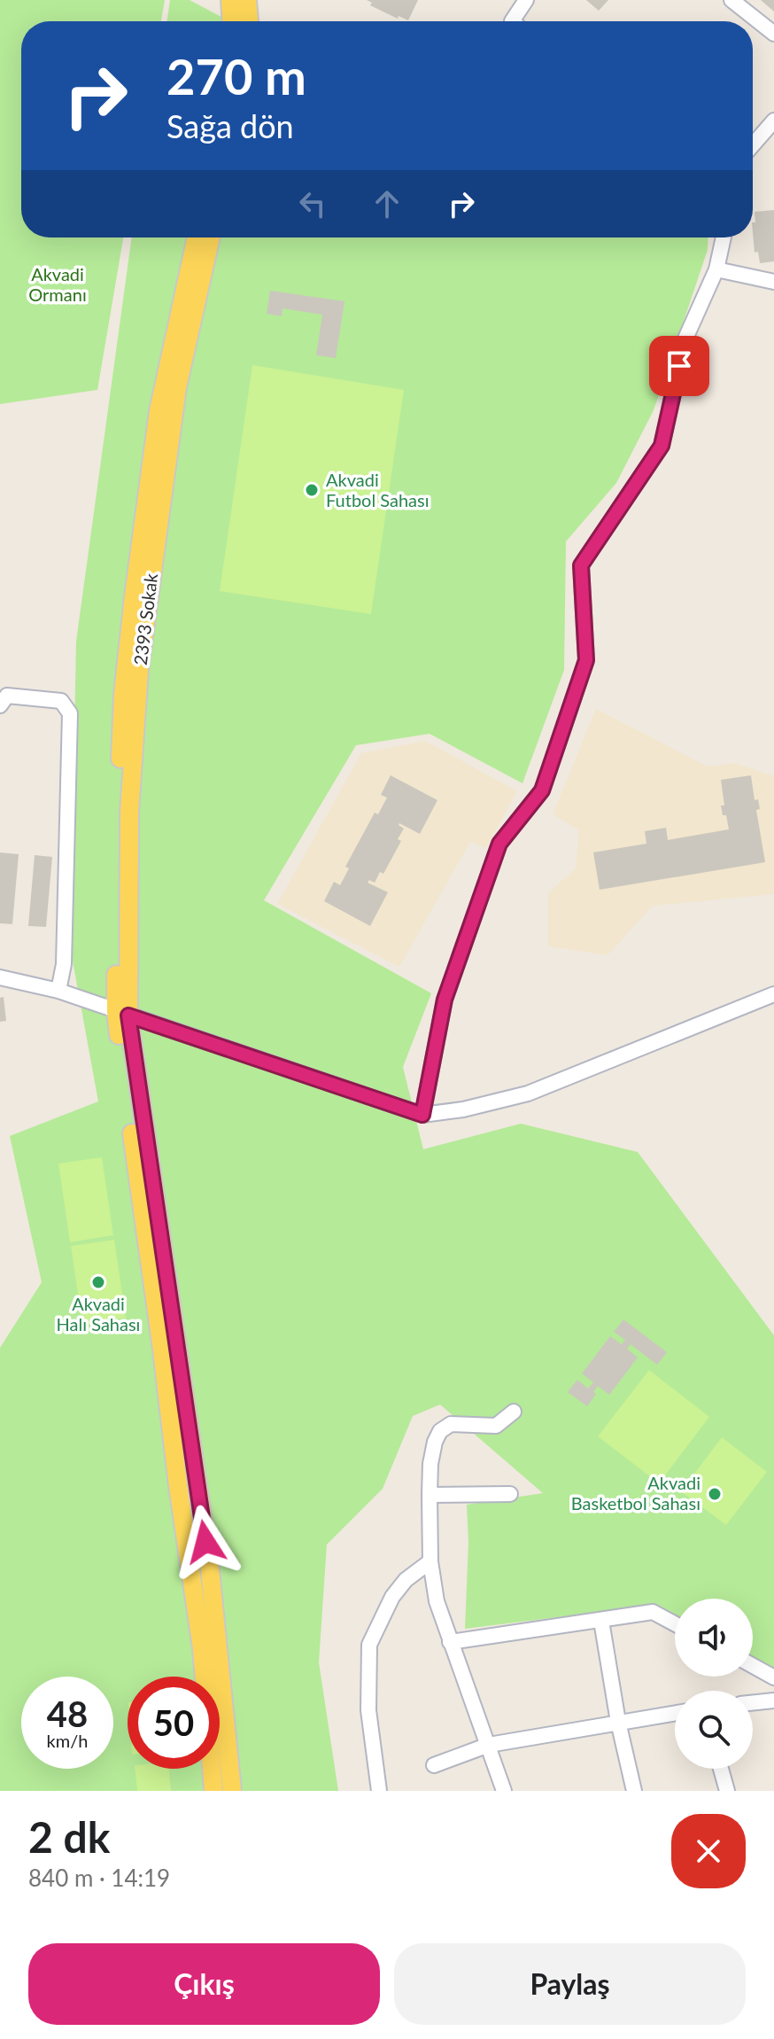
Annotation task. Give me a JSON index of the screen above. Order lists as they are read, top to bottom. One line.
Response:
{"streets":{"main road":["2393 Sokak"]},"parks":["Akvadi Ormanı"],"places":["Akvadi Futbol Sahası","Akvadi Halı Sahası","Akvadi Basketbol Sahası"],"page":{"turn":["270 m","Sağa dön"],"speed":"48 km/h","limit":"50","heading":["2 dk","840 m · 14:19"],"buttons":["Çıkış","Paylaş"]}}
